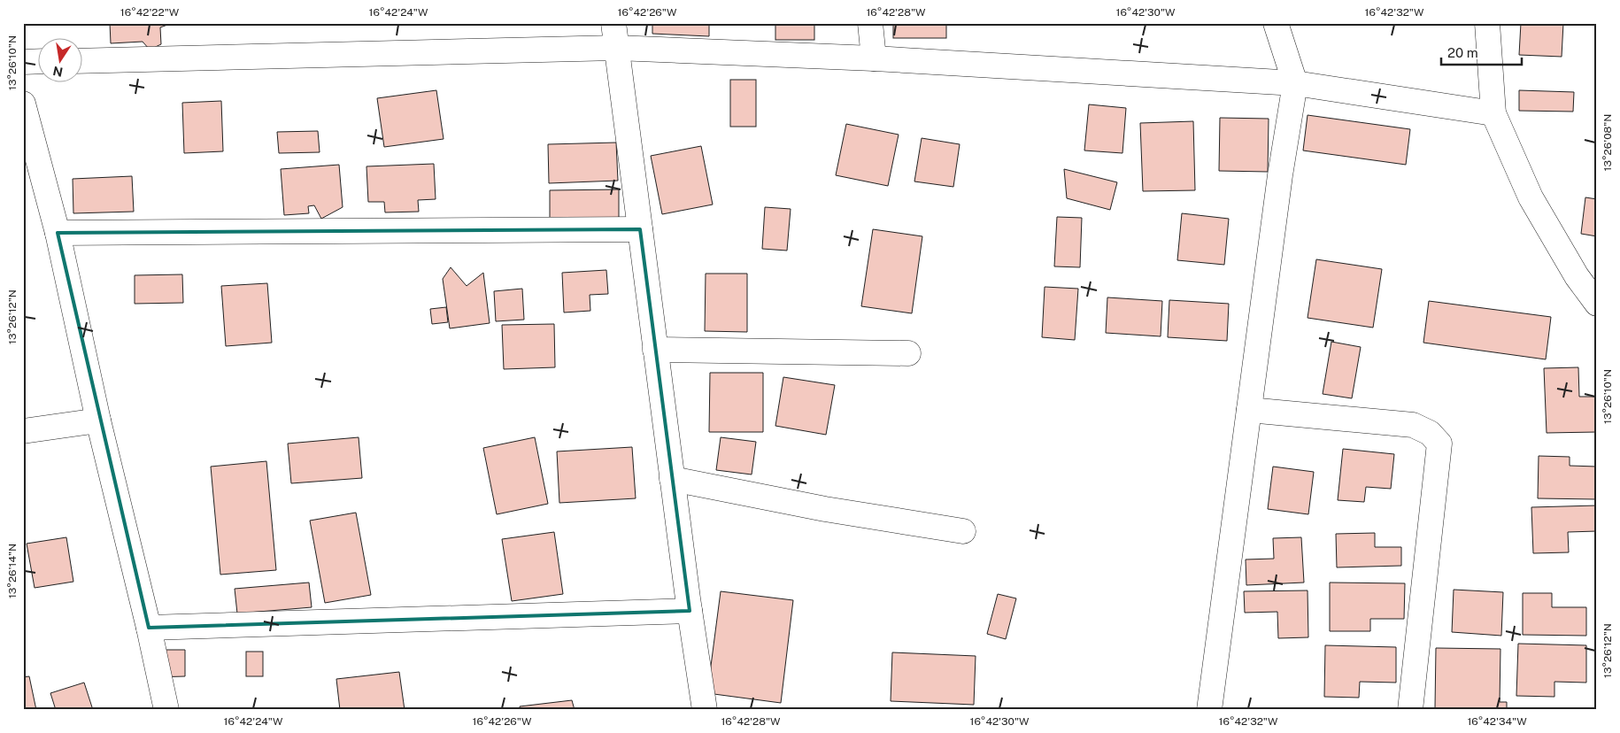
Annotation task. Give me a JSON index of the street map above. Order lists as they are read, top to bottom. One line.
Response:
{"scale_bar":"20 m","north":"bottom","coordinates":["16°42'22\"W","16°42'24\"W","16°42'26\"W","16°42'28\"W","16°42'30\"W","16°42'32\"W","13°26'10\"N","13°26'08\"N","13°26'12\"N","13°26'14\"N","16°42'34\"W"]}
